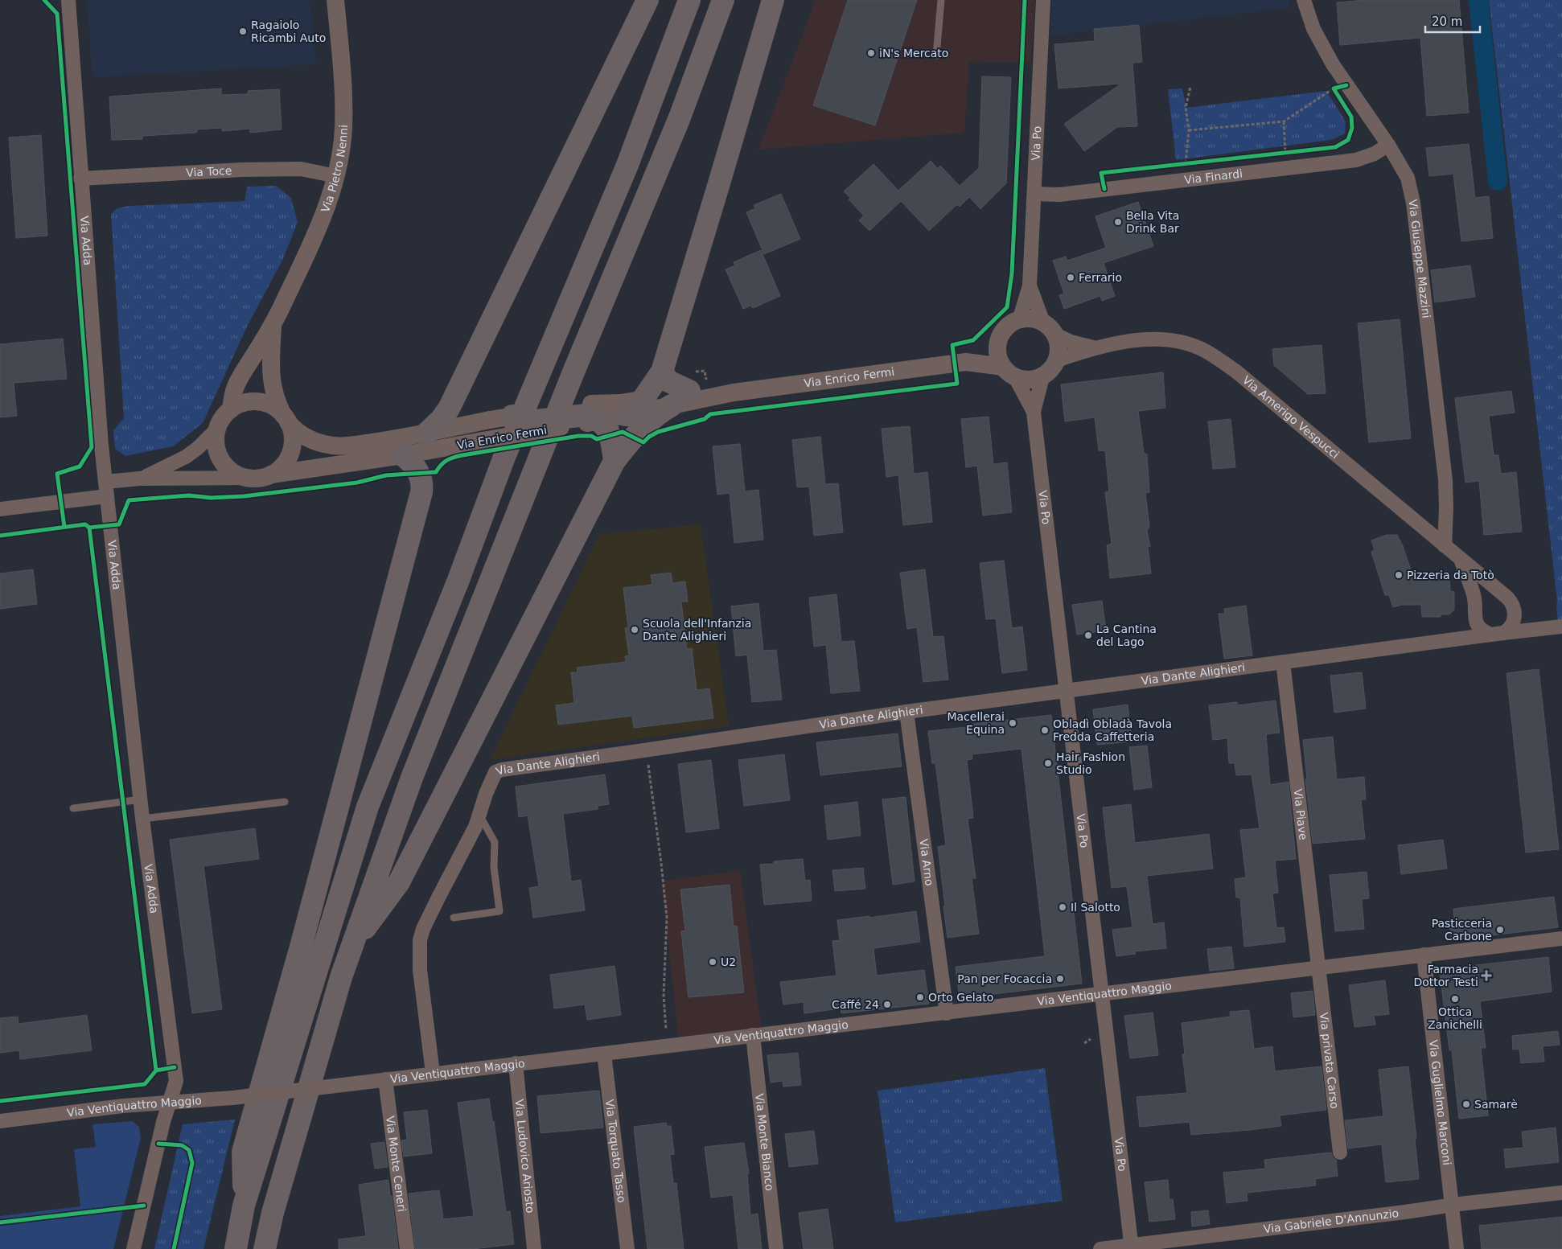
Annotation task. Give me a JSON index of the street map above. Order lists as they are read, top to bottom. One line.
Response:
{"streets":{"street":["Via Po","Via Pietro Nenni","Via Toce","Via Finardi","Via Adda","Via Giuseppe Mazzini","Via Enrico Fermi","Via Amerigo Vespucci","Via Dante Alighieri","Via Piave","Via Arno","Via Ventiquattro Maggio","Via privata Carso","Via Guglielmo Marconi","Via Monte Bianco","Via Torquato Tasso","Via Ludovico Ariosto","Via Monte Ceneri","Via Gabriele D'Annunzio"]},"crossings":[["Via Po","Via Finardi"],["Via Po","Via Enrico Fermi"],["Via Po","Via Amerigo Vespucci"],["Via Po","Via Dante Alighieri"],["Via Po","Via Ventiquattro Maggio"],["Via Po","Via Gabriele D'Annunzio"],["Via Pietro Nenni","Via Toce"],["Via Pietro Nenni","Via Enrico Fermi"],["Via Toce","Via Adda"],["Via Finardi","Via Giuseppe Mazzini"],["Via Adda","Via Ventiquattro Maggio"],["Via Giuseppe Mazzini","Via Amerigo Vespucci"],["Via Enrico Fermi","Via Amerigo Vespucci"],["Via Amerigo Vespucci","Via Dante Alighieri"],["Via Dante Alighieri","Via Piave"],["Via Dante Alighieri","Via Arno"],["Via Dante Alighieri","Via Ventiquattro Maggio"],["Via Piave","Via Ventiquattro Maggio"],["Via Piave","Via privata Carso"],["Via Arno","Via Ventiquattro Maggio"],["Via Ventiquattro Maggio","Via privata Carso"],["Via Ventiquattro Maggio","Via Guglielmo Marconi"],["Via Ventiquattro Maggio","Via Monte Bianco"],["Via Ventiquattro Maggio","Via Torquato Tasso"],["Via Ventiquattro Maggio","Via Ludovico Ariosto"],["Via Ventiquattro Maggio","Via Monte Ceneri"],["Via Guglielmo Marconi","Via Gabriele D'Annunzio"]],"places":{"other":["Ragaiolo Ricambi Auto","iN's Mercato","Bella Vita Drink Bar","Ferrario","Pizzeria da Totò","Scuola dell'Infanzia Dante Alighieri","La Cantina del Lago","Macellerai Equina","Obladì Obladà Tavola Fredda Caffetteria","Hair Fashion Studio","Il Salotto","Pasticceria Carbone","U2","Pan per Focaccia","Orto Gelato","Ottica Zanichelli","Caffé 24","Samarè"],"health":["Farmacia Dottor Testi"]},"scale_bar":"20 m"}
